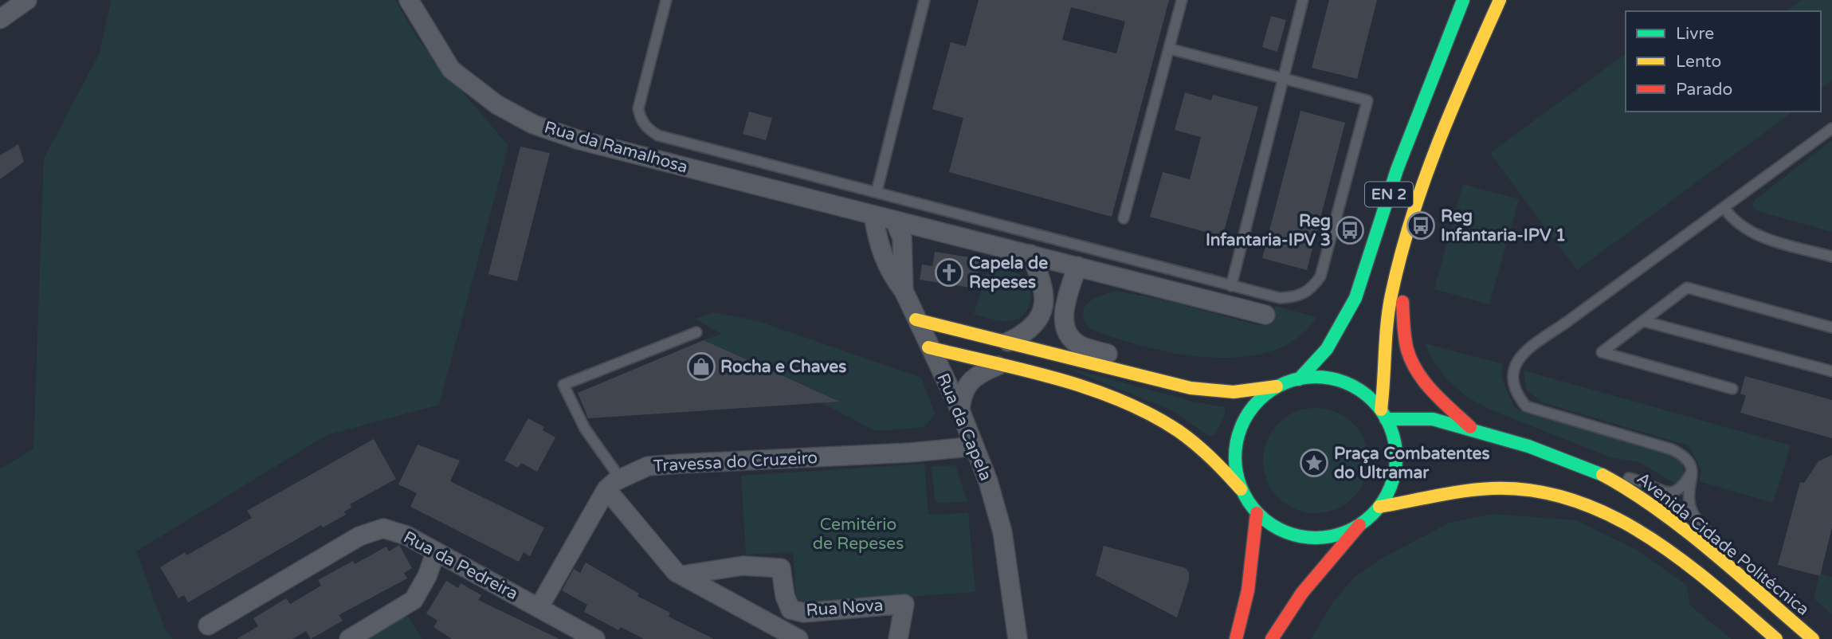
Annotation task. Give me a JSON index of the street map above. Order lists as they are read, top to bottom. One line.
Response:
{"streets":{"main road":["EN 2","Avenida Cidade Politécnica"],"street":["Rua da Ramalhosa","Rua da Capela","Travessa do Cruzeiro","Rua da Pedreira","Rua Nova"]},"crossings":[["Rua da Ramalhosa","Rua da Capela"],["EN 2","Avenida Cidade Politécnica"],["Rua da Capela","Travessa do Cruzeiro"],["Travessa do Cruzeiro","Rua Nova"]],"parks":["Cemitério de Repeses"],"places":{"bus stop":["Reg Infantaria-IPV 1","Reg Infantaria-IPV 3"],"church":["Capela de Repeses"],"shop":["Rocha e Chaves"],"place":["Praça Combatentes do Ultramar"]},"legend":["Livre","Lento","Parado"]}
